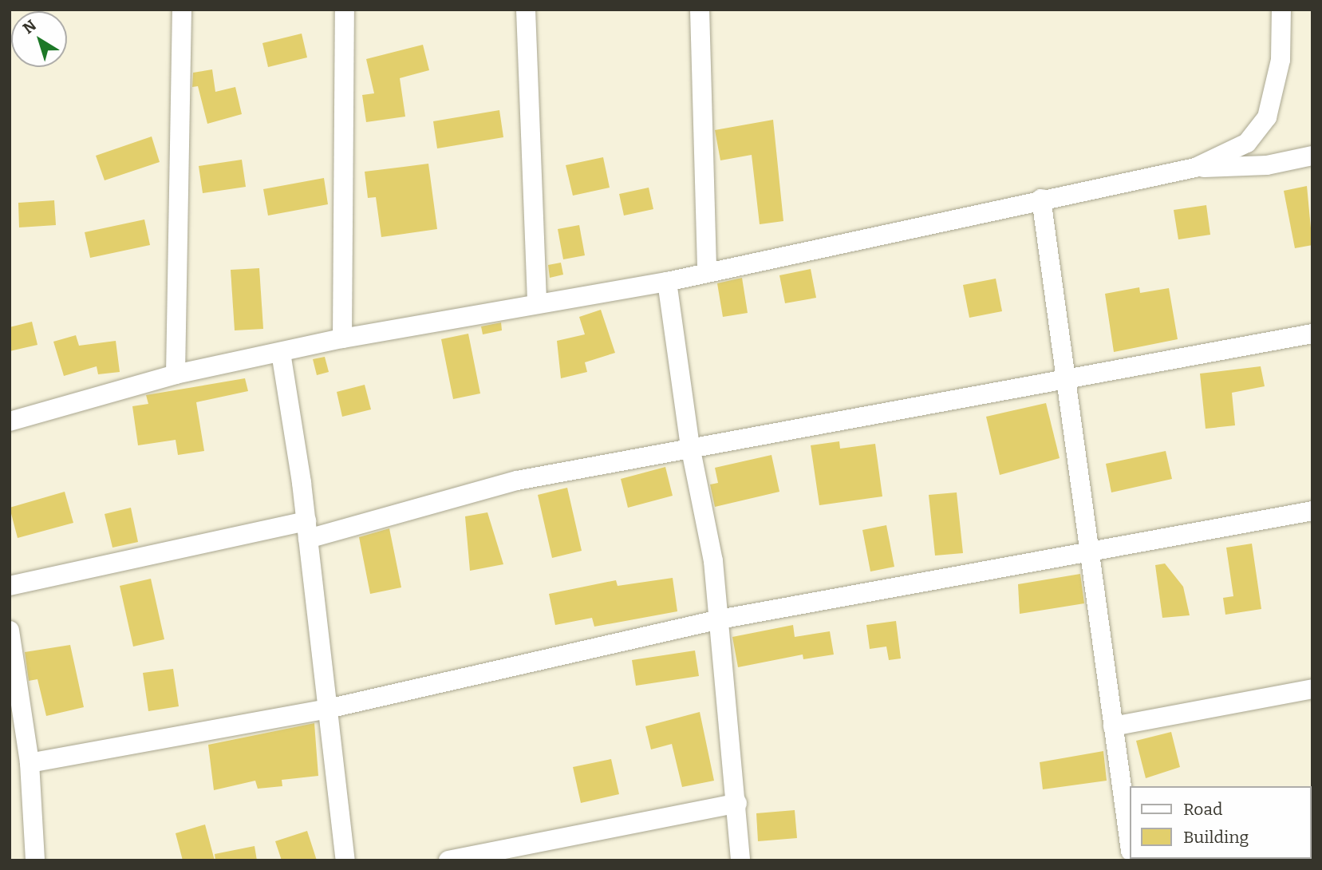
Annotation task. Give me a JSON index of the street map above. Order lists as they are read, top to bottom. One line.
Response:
{"legend":["Road","Building"],"north":"top left"}
